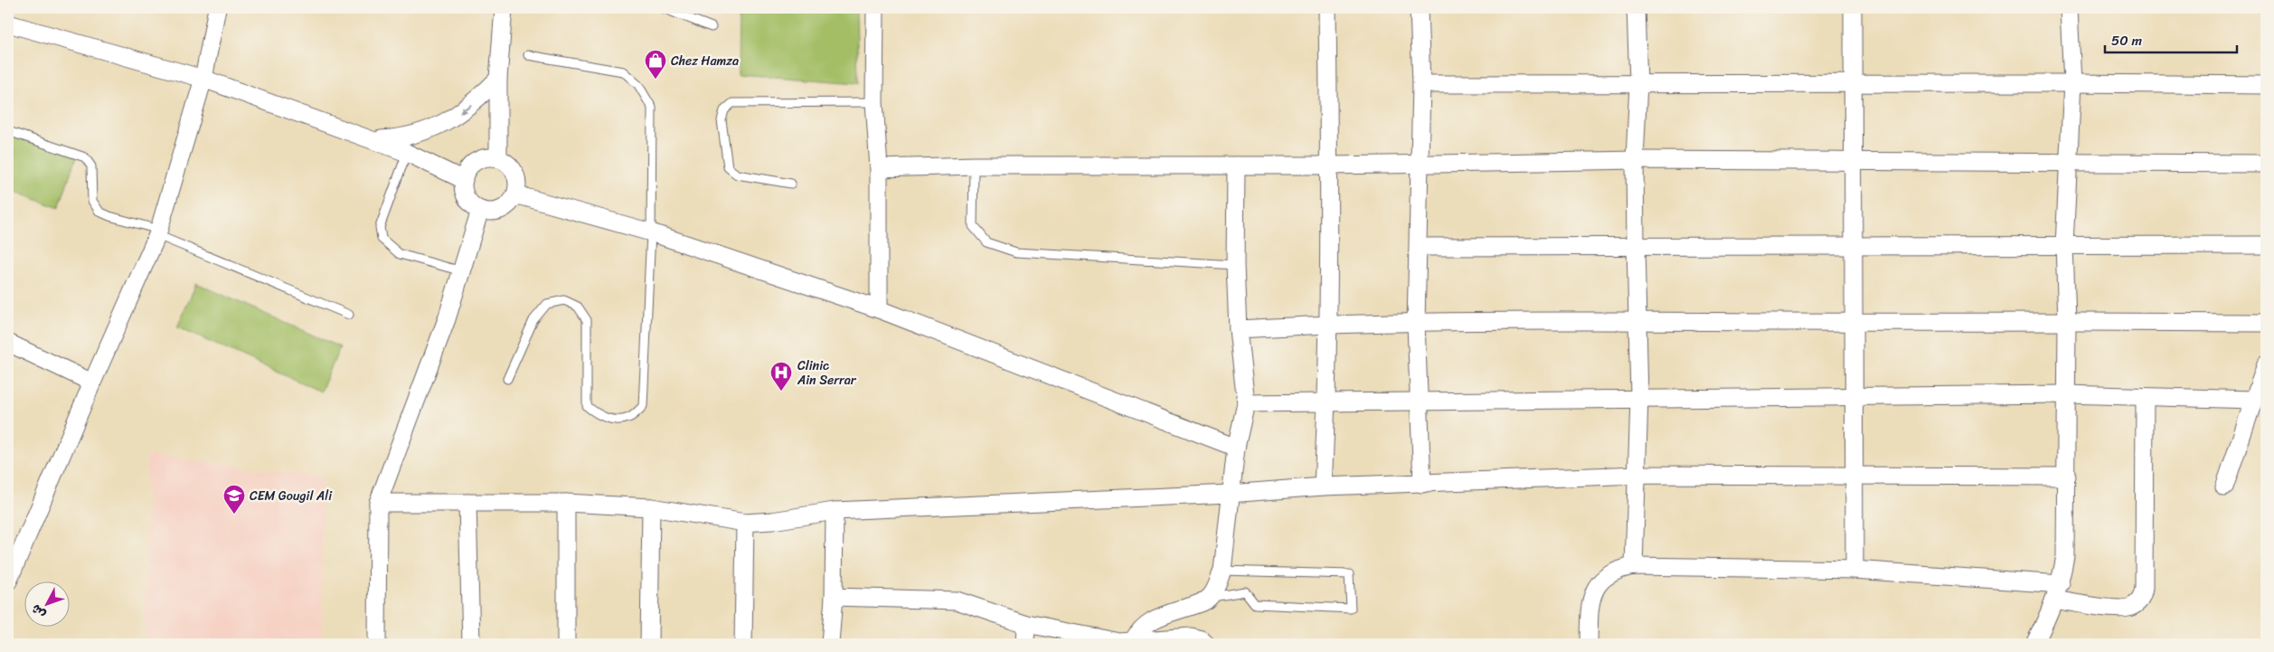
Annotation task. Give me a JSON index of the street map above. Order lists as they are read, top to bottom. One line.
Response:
{"places":{"shop":["Chez Hamza"],"hospital":["Clinic Ain Serrar"],"school or university":["CEM Gougil Ali"]},"scale_bar":"50 m","north":"bottom left"}
